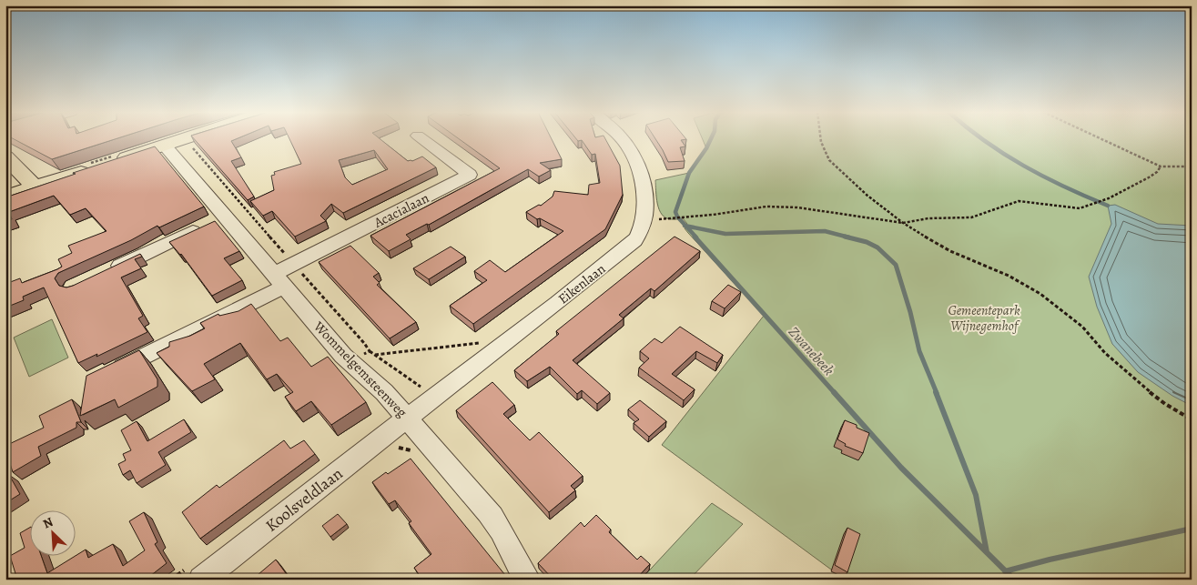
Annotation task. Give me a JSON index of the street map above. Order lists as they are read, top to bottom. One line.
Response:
{"streets":{"street":["Acacialaan","Eikenlaan","Wommelgemsteenweg","Koolsveldlaan"]},"crossings":[["Acacialaan","Wommelgemsteenweg"],["Eikenlaan","Wommelgemsteenweg"],["Eikenlaan","Koolsveldlaan"],["Wommelgemsteenweg","Koolsveldlaan"]],"water":["Zwanebeek"],"parks":["Gemeentepark Wijnegemhof"],"north":"top left"}
